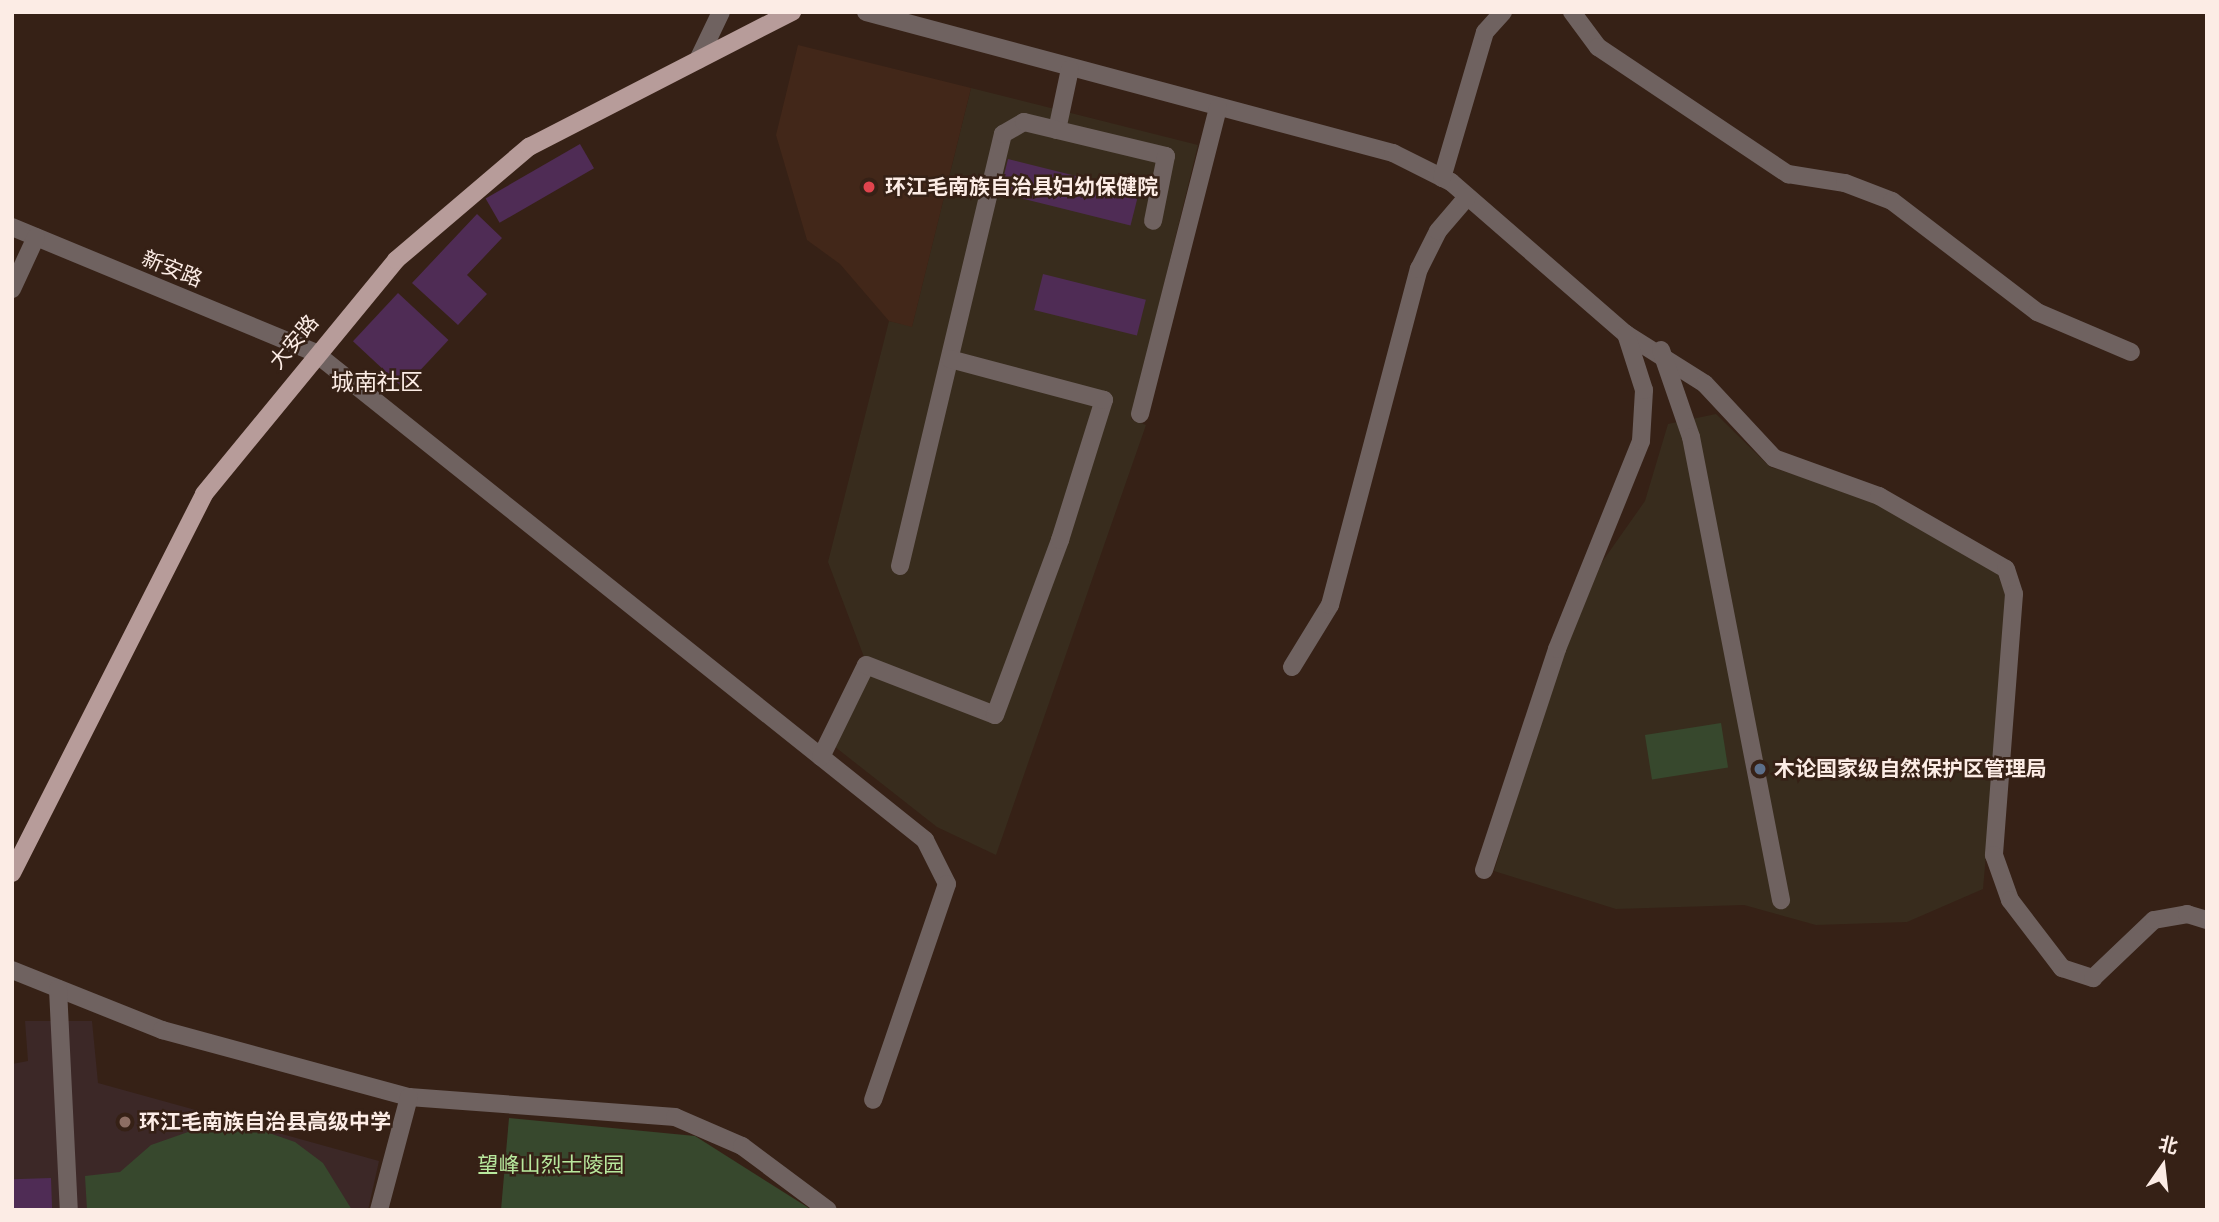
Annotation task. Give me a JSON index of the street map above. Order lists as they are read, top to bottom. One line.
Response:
{"streets":{"main road":["大安路"],"street":["新安路"]},"crossings":[["新安路","大安路"]],"districts":["城南社区"],"parks":["望峰山烈士陵园"],"places":["环江毛南族自治县妇幼保健院","木论国家级自然保护区管理局","环江毛南族自治县高级中学"],"north":"top"}
